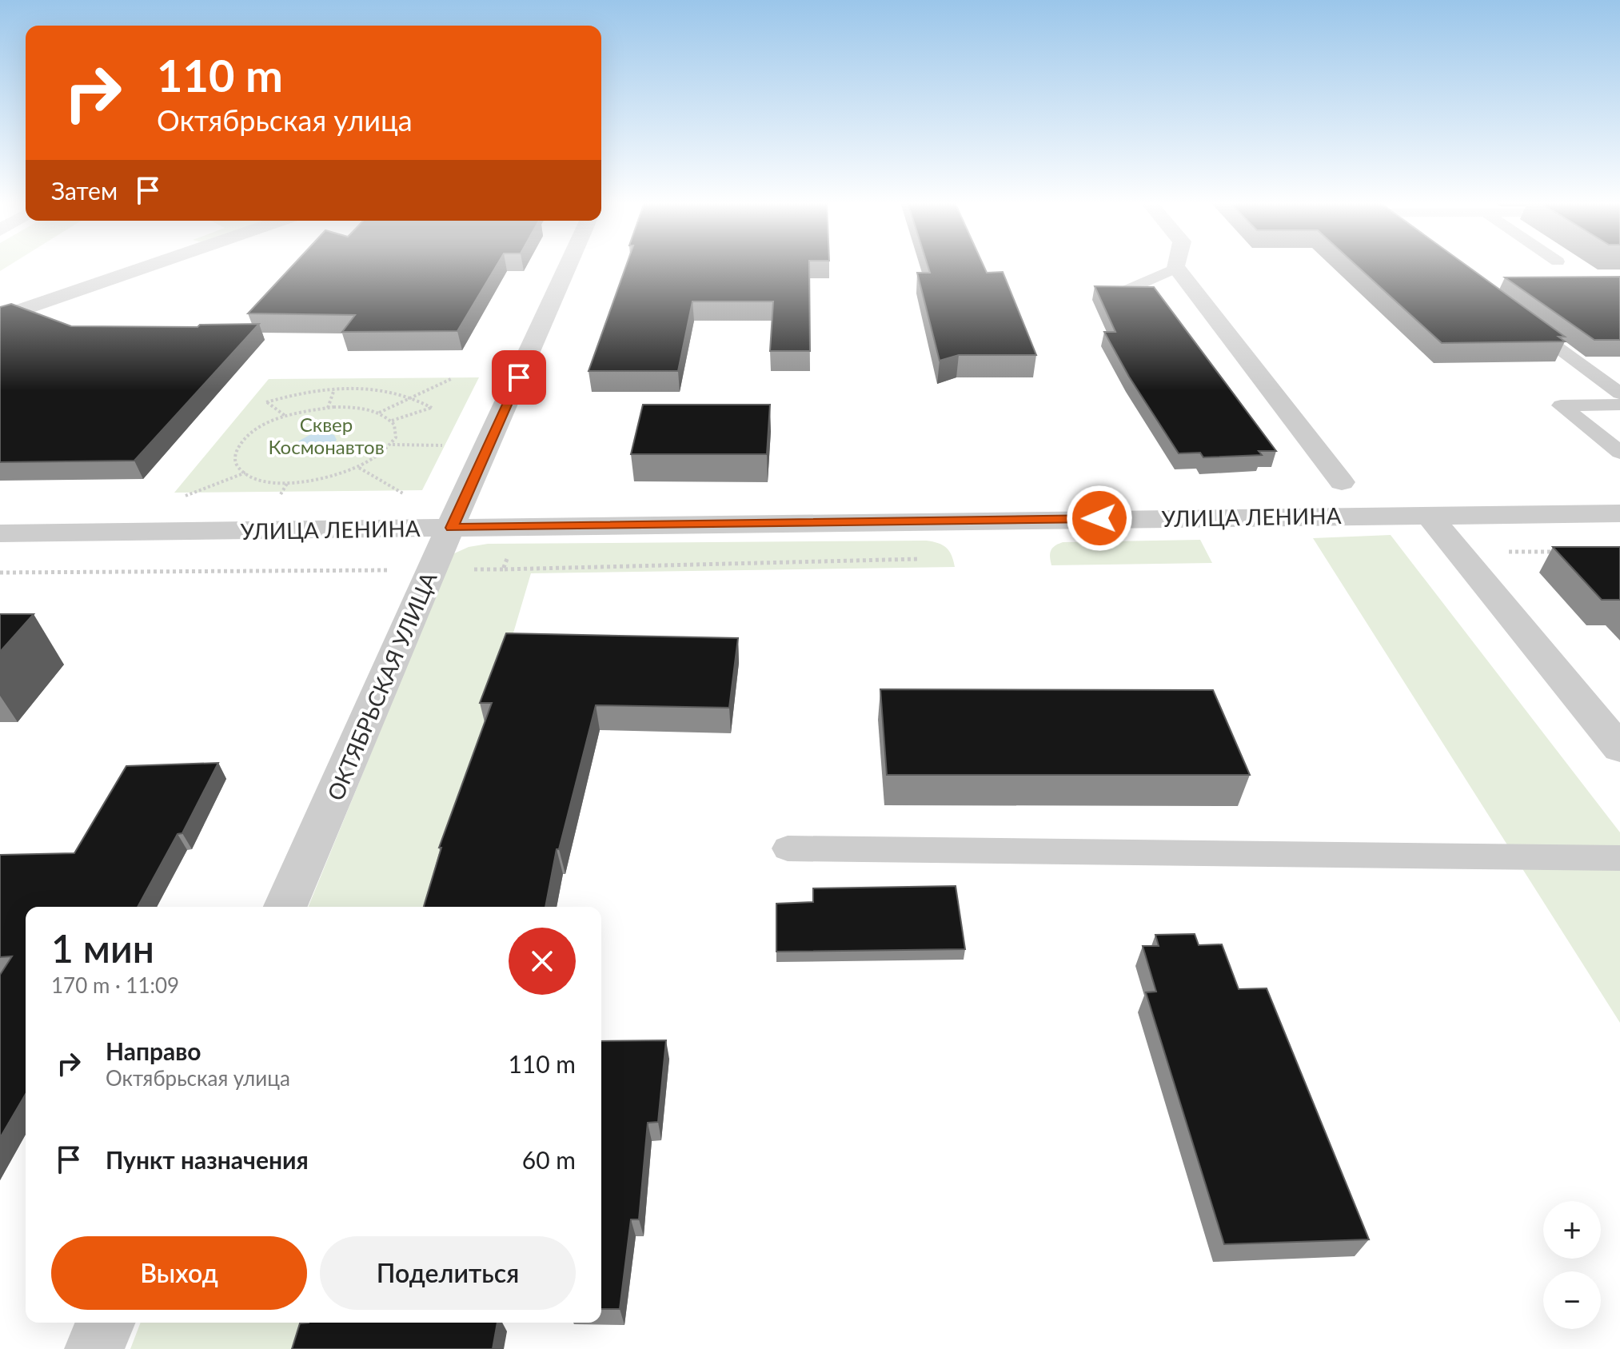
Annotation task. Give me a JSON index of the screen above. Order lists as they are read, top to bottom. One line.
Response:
{"streets":{"street":["УЛИЦА ЛЕНИНА","ОКТЯБРЬСКАЯ УЛИЦА"]},"crossings":[["УЛИЦА ЛЕНИНА","ОКТЯБРЬСКАЯ УЛИЦА"]],"parks":["Сквер Космонавтов"],"page":{"turn":["110 m","Октябрьская улица"],"then":"Затем","heading":["1 мин","170 m · 11:09"],"list":[{"name":"Направо","note":"Октябрьская улица","value":"110 m"},{"name":"Пункт назначения","value":"60 m"}],"map_buttons":["+","−"],"buttons":["Выход","Поделиться"]}}
